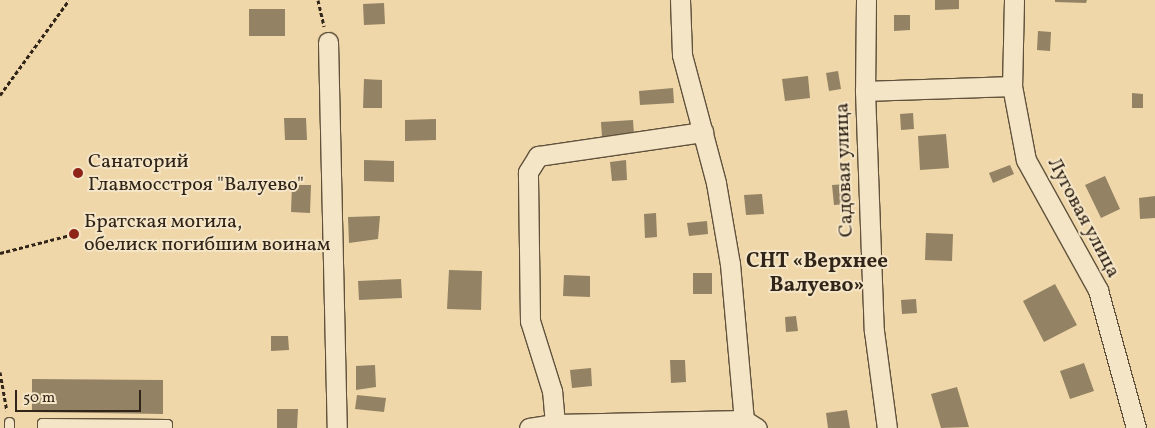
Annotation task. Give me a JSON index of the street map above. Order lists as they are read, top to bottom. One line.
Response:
{"streets":{"street":["Садовая улица","Луговая улица"]},"districts":["СНТ «Верхнее Валуево»"],"places":["Санаторий Главмосстроя \"Валуево\"","Братская могила, обелиск погибшим воинам"],"scale_bar":"50 m"}
